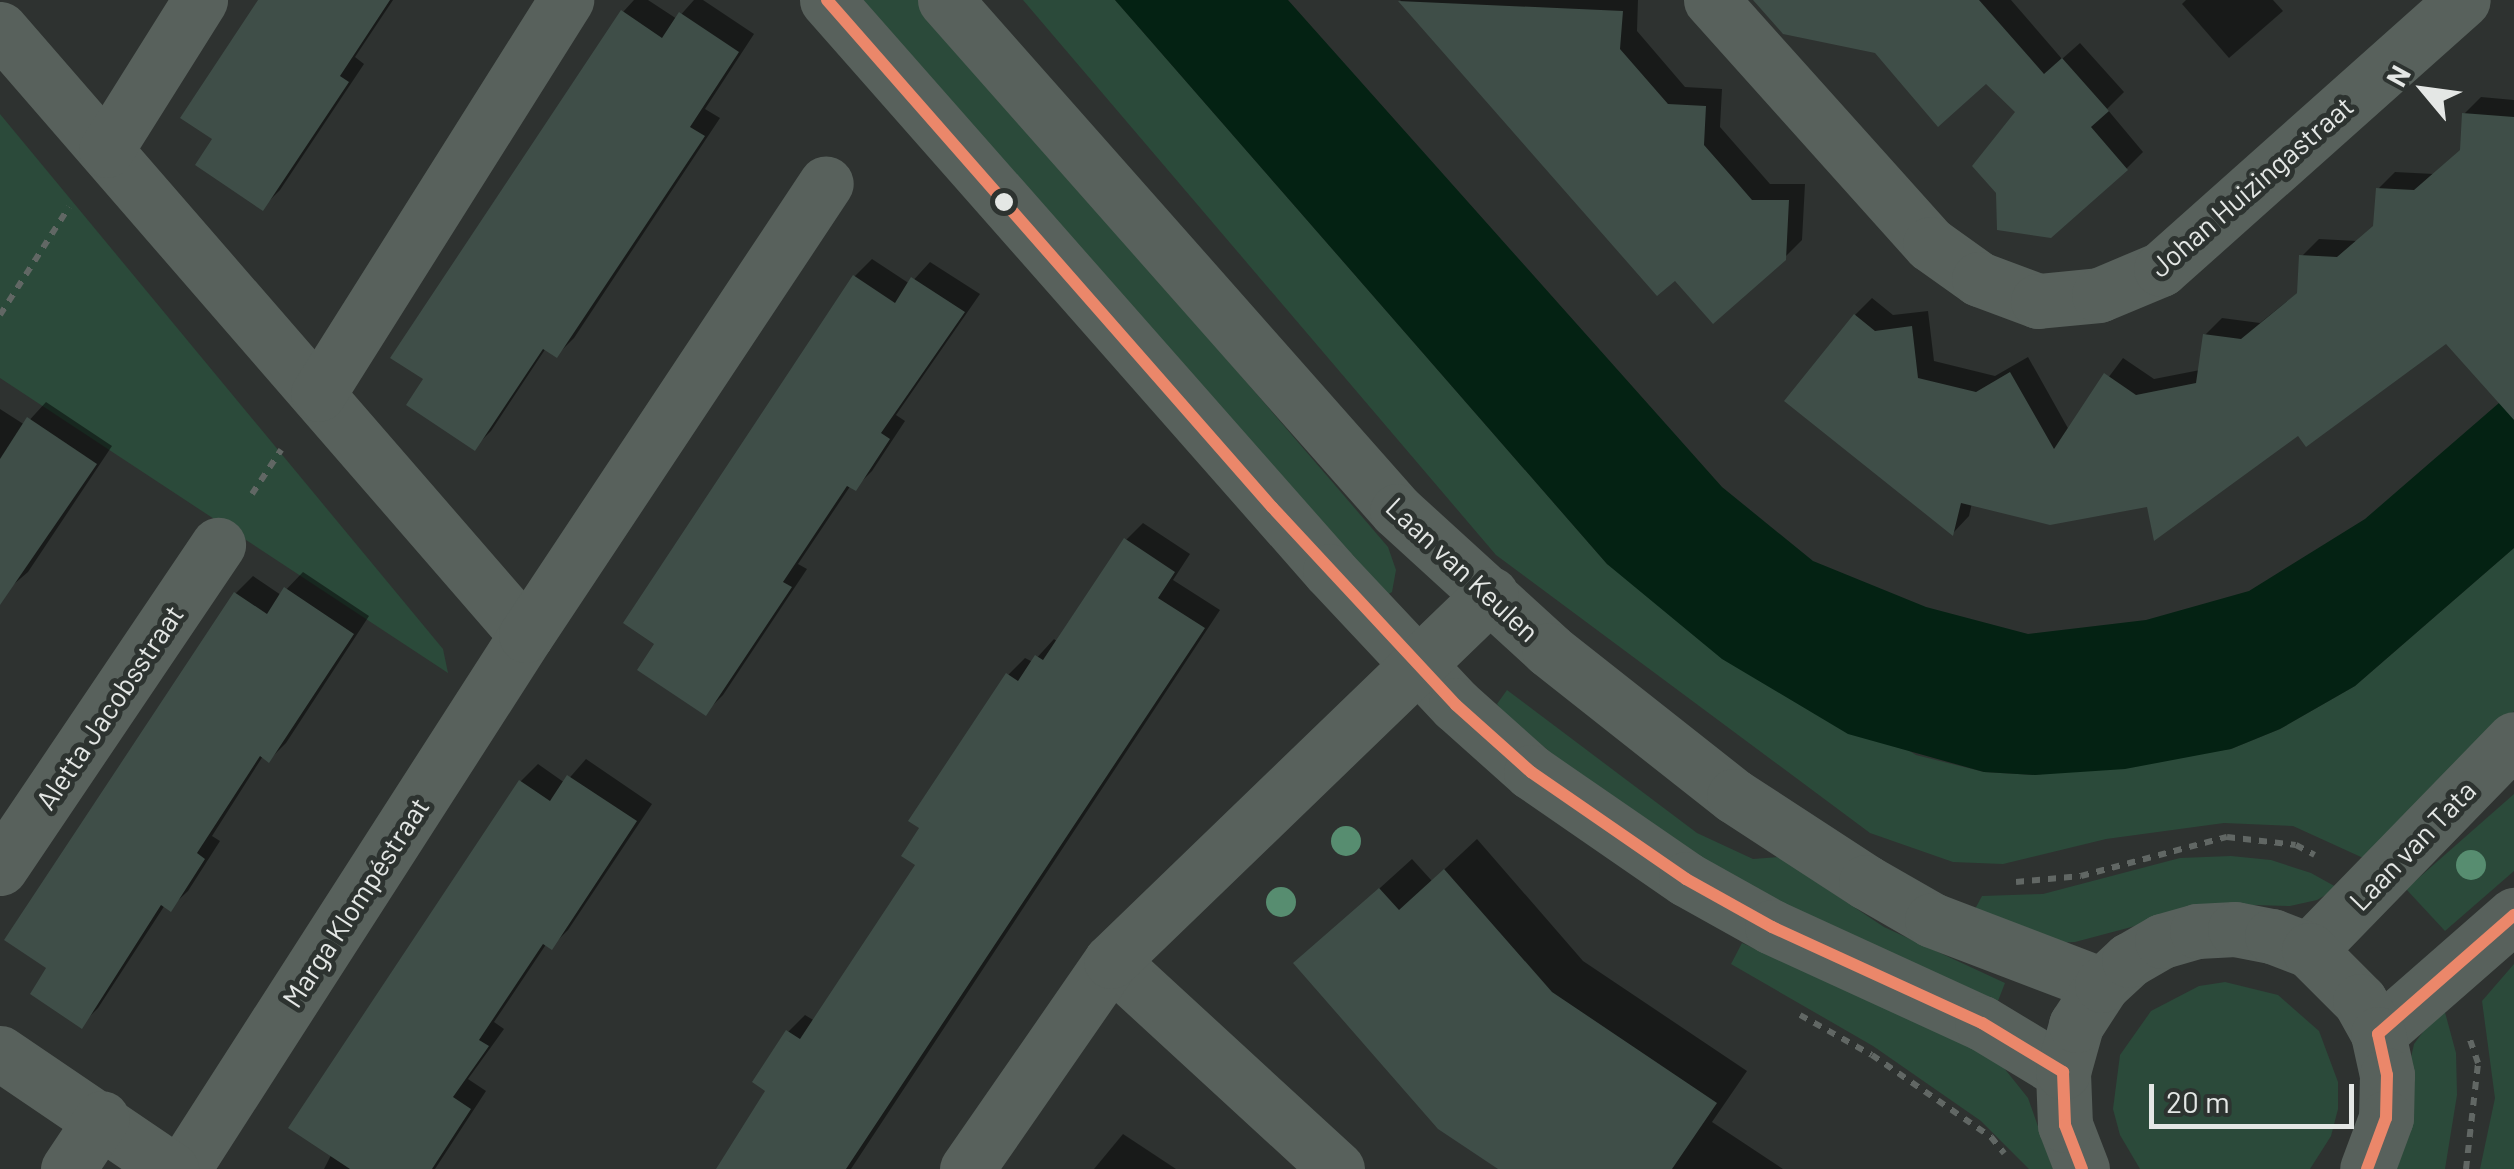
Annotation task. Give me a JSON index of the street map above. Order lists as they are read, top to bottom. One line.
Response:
{"streets":{"street":["Johan Huizingastraat","Laan van Keulen","Aletta Jacobsstraat","Laan van Tata","Marga Klompéstraat"]},"scale_bar":"20 m","north":"top left"}
